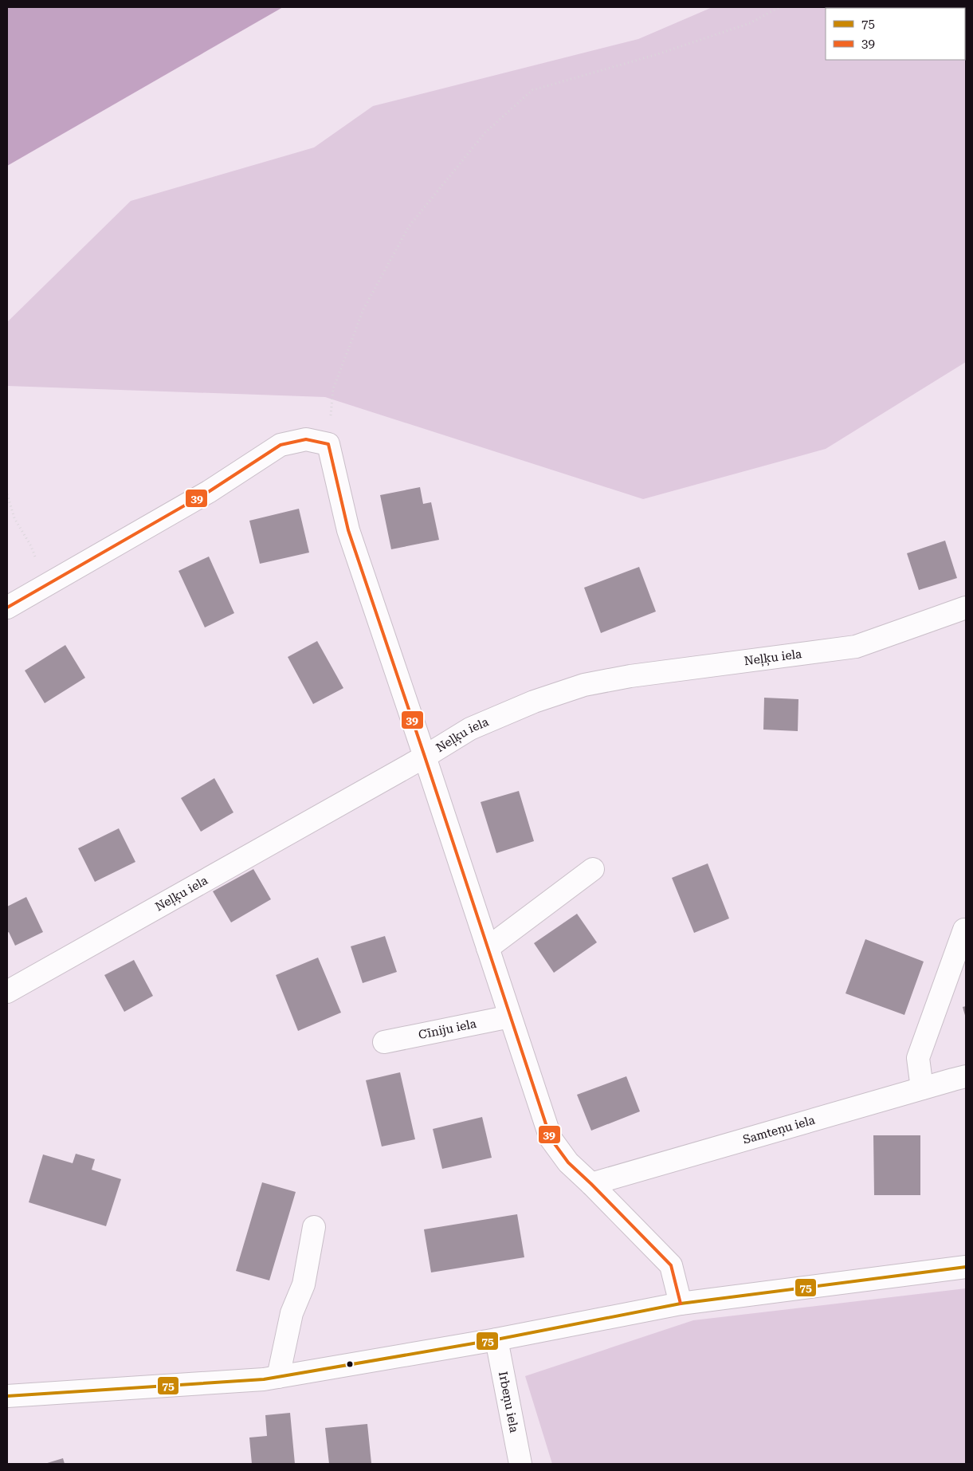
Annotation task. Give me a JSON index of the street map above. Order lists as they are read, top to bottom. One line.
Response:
{"streets":{"street":["Neļķu iela","Cīniju iela","Samteņu iela","Irbeņu iela"]},"lines":["transit line 39","transit line 75"],"legend":["75","39"]}
